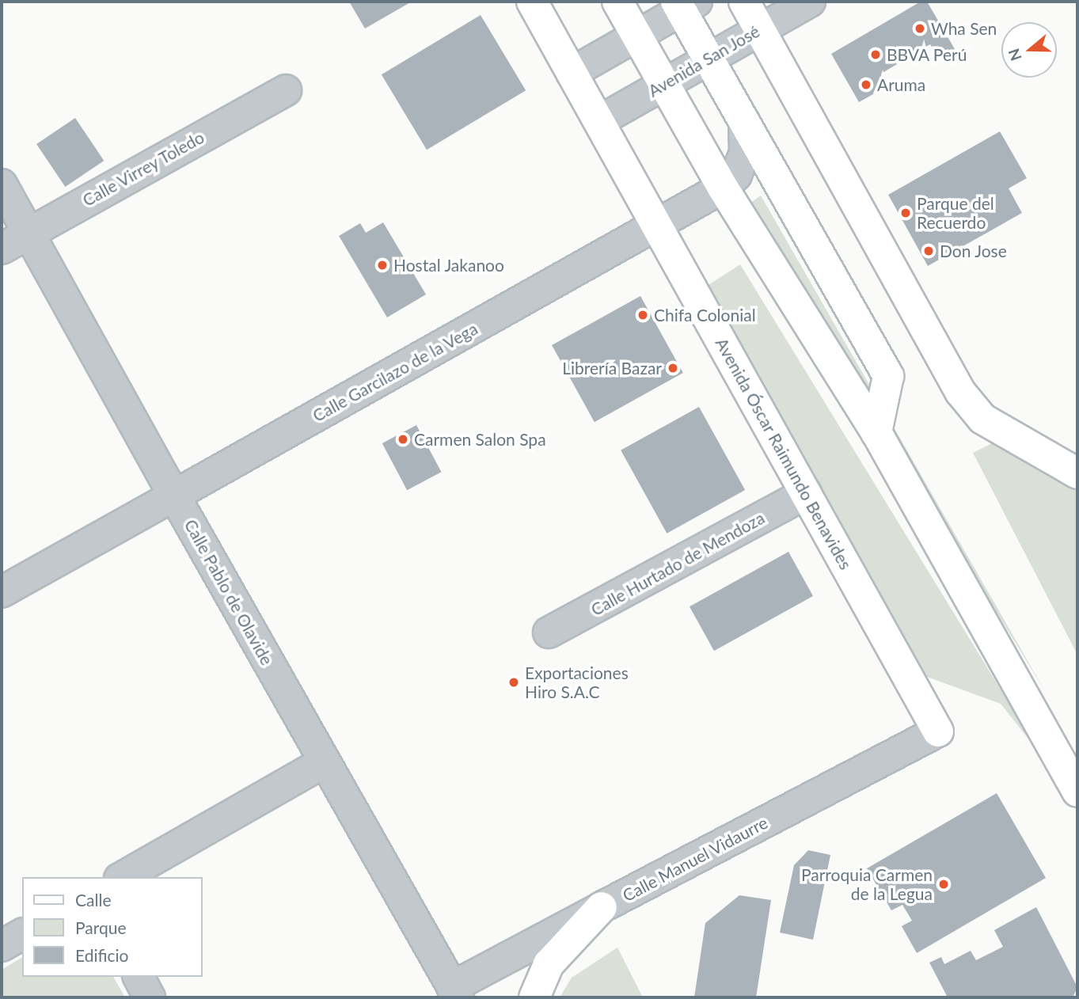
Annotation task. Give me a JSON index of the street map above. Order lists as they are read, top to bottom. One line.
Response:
{"streets":{"main road":["Avenida Óscar Raimundo Benavides"],"street":["Avenida San José","Calle Virrey Toledo","Calle Garcilazo de la Vega","Calle Hurtado de Mendoza","Calle Pablo de Olavide","Calle Manuel Vidaurre"]},"crossings":[["Avenida San José","Avenida Óscar Raimundo Benavides"],["Calle Virrey Toledo","Calle Pablo de Olavide"],["Calle Garcilazo de la Vega","Avenida Óscar Raimundo Benavides"],["Calle Garcilazo de la Vega","Calle Pablo de Olavide"],["Avenida Óscar Raimundo Benavides","Calle Hurtado de Mendoza"],["Avenida Óscar Raimundo Benavides","Calle Manuel Vidaurre"],["Calle Pablo de Olavide","Calle Manuel Vidaurre"]],"places":["Wha Sen","BBVA Perú","Aruma","Parque del Recuerdo","Don Jose","Hostal Jakanoo","Chifa Colonial","Librería Bazar","Carmen Salon Spa","Exportaciones Hiro S.A.C","Parroquia Carmen de la Legua"],"legend":["Calle","Parque","Edificio"],"north":"left"}
